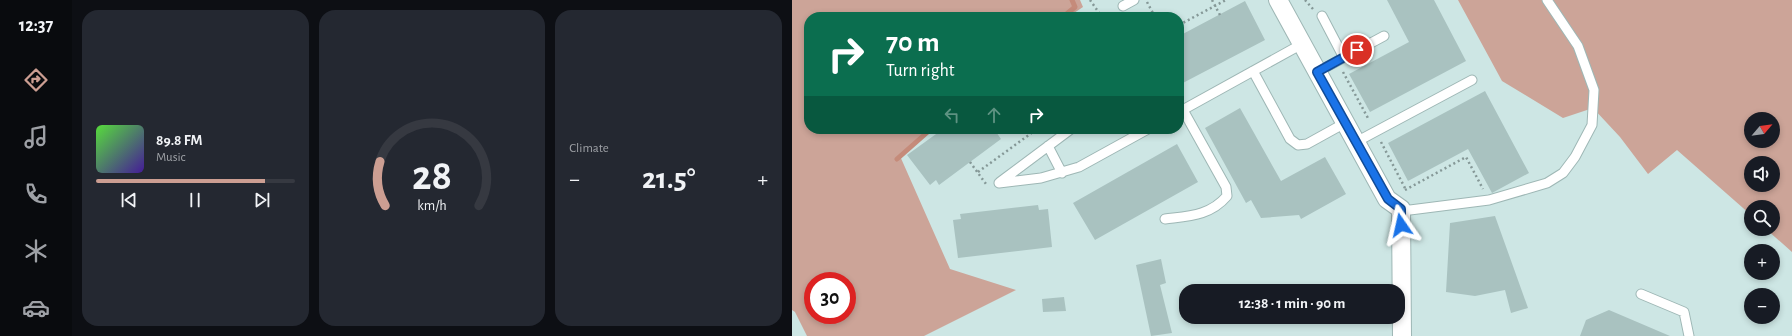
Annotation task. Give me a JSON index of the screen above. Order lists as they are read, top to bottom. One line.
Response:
{"north":"top right","page":{"tabs":"12:37","tile":"Climate","turn":["70 m","Turn right"],"map_buttons":["+","−"],"song":["89.8 FM","Music"],"heat":["−","21.5°","+"],"limit":"30","trip":"12:38 · 1 min · 90 m","gauge":["28","km/h"]}}
